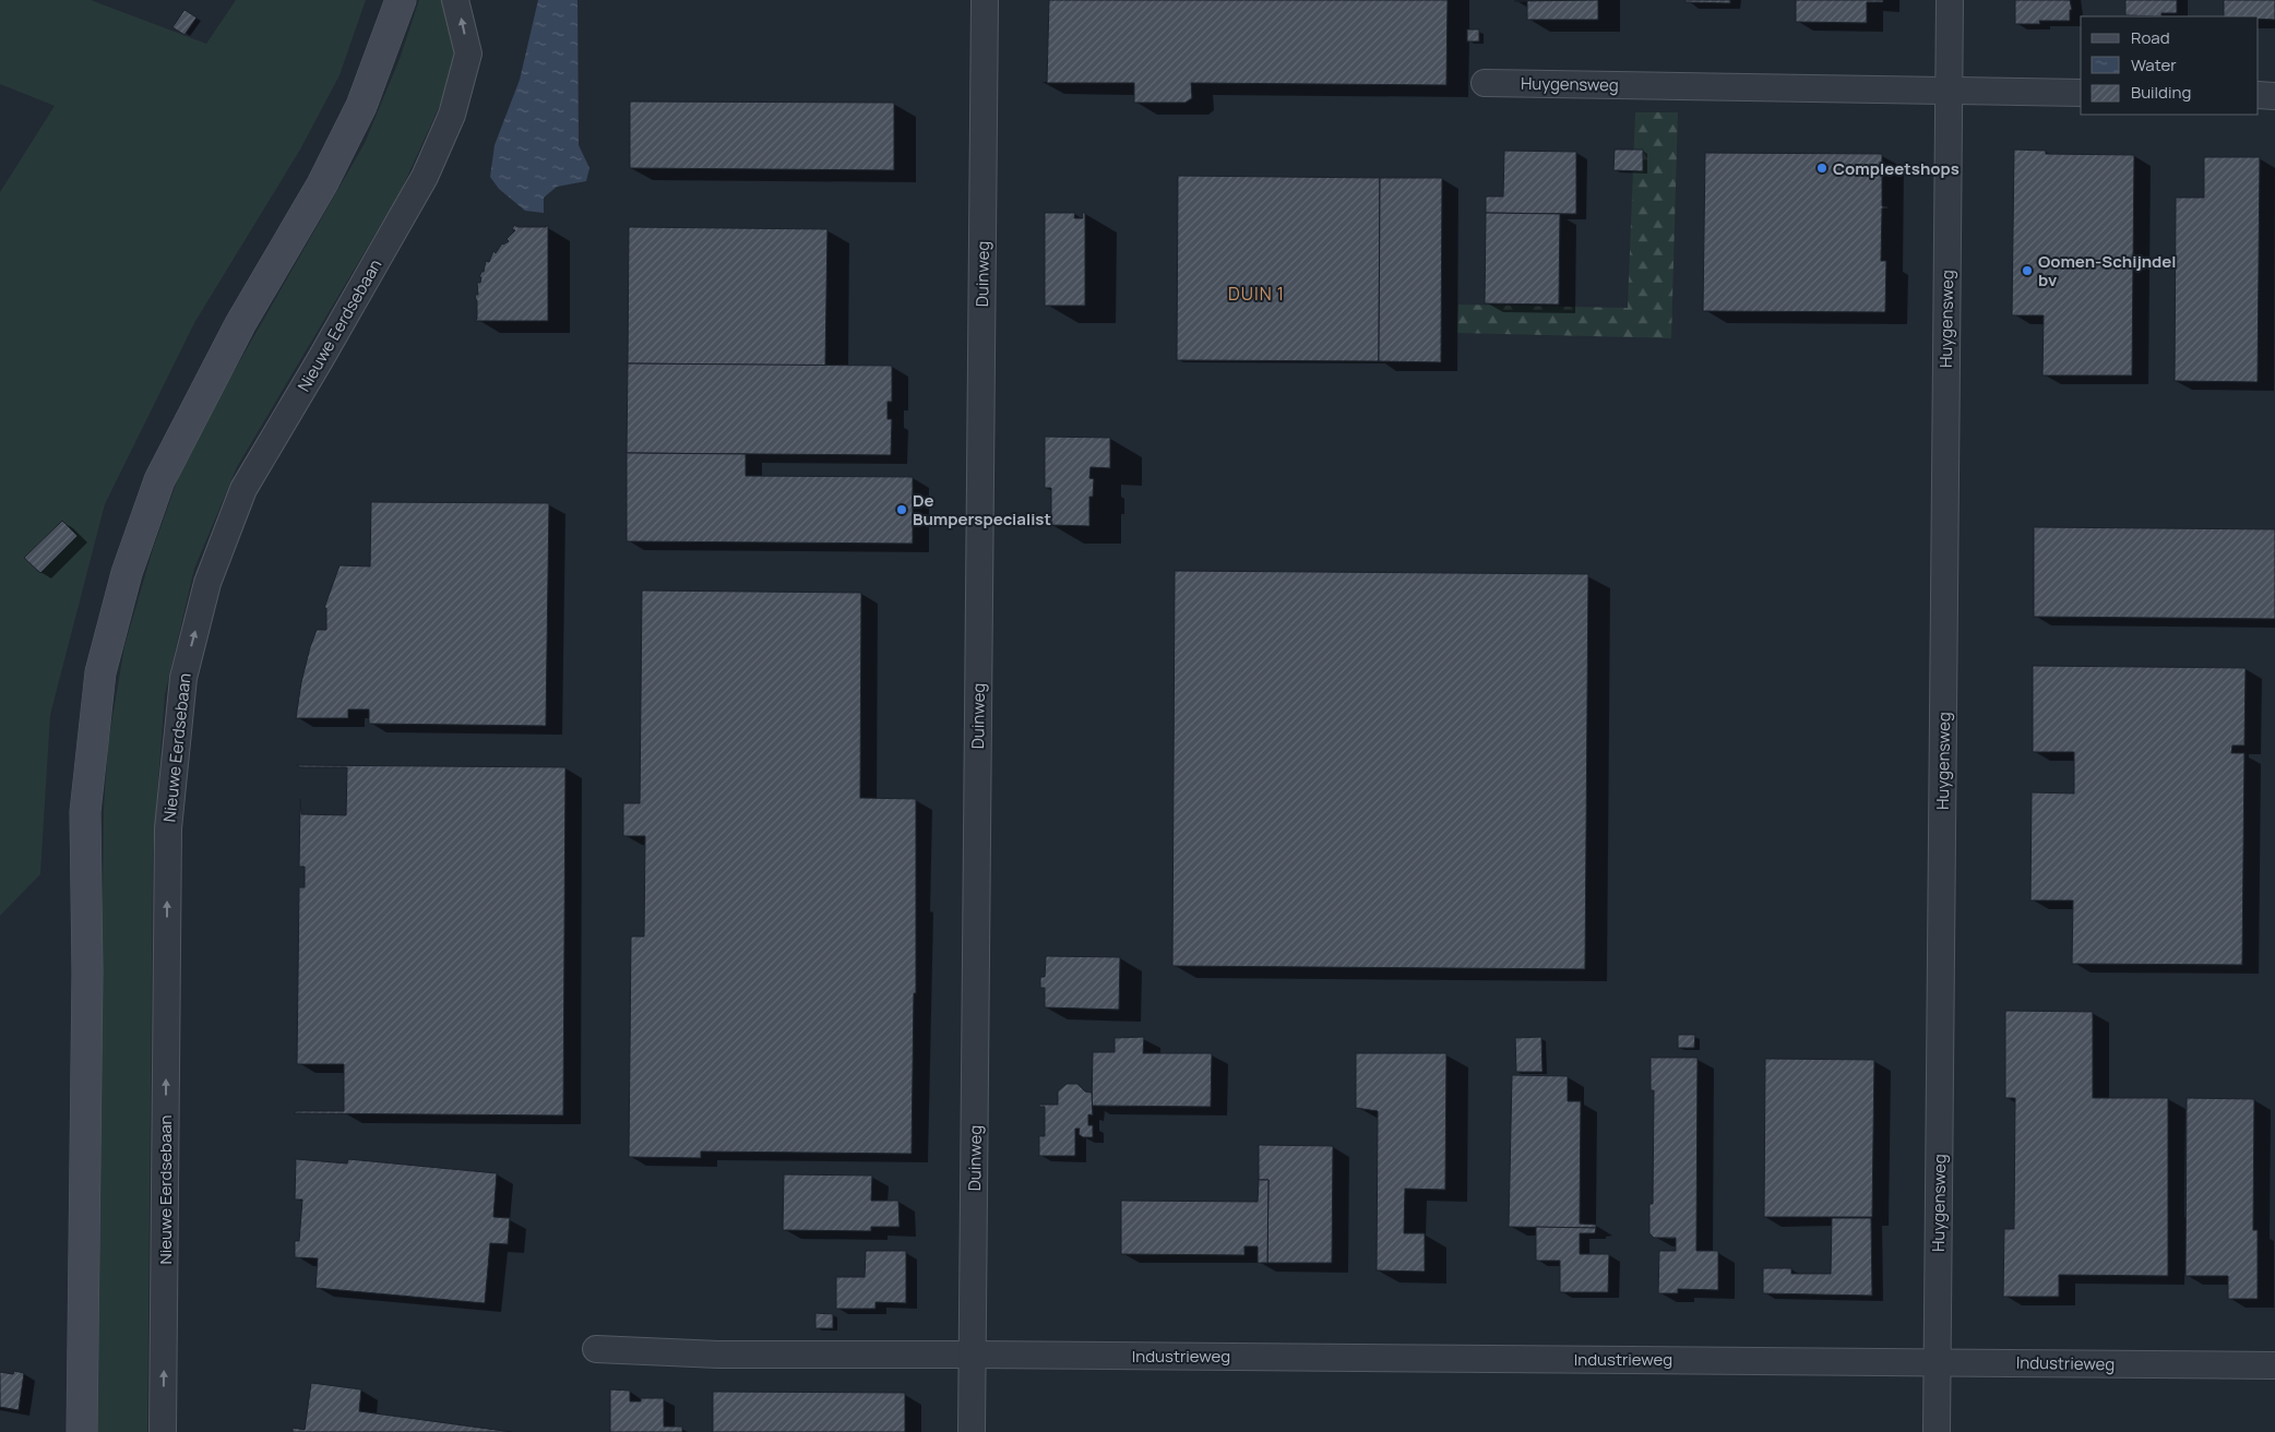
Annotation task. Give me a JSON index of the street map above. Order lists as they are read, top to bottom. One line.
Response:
{"streets":{"street":["Huygensweg","Duinweg","Nieuwe Eerdsebaan","Industrieweg"]},"crossings":[["Huygensweg","Industrieweg"],["Duinweg","Industrieweg"]],"one_way":["Nieuwe Eerdsebaan"],"districts":["DUIN 1"],"places":["Compleetshops","Oomen-Schijndel bv","De Bumperspecialist"],"legend":["Road","Water","Building"]}
